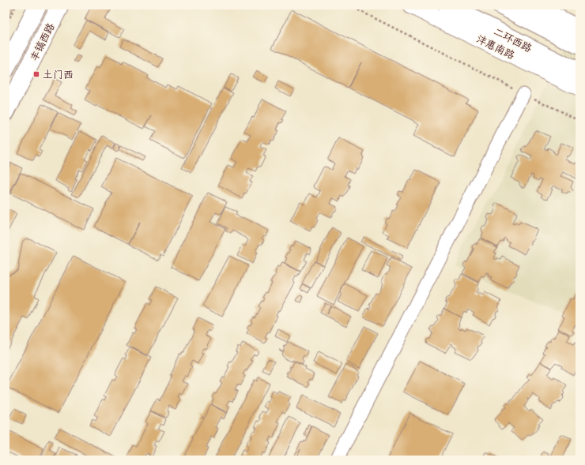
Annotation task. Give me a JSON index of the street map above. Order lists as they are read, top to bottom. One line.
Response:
{"streets":{"main road":["二环西路","丰镐西路","沣惠南路"]},"places":{"transit":["土门西"]}}
